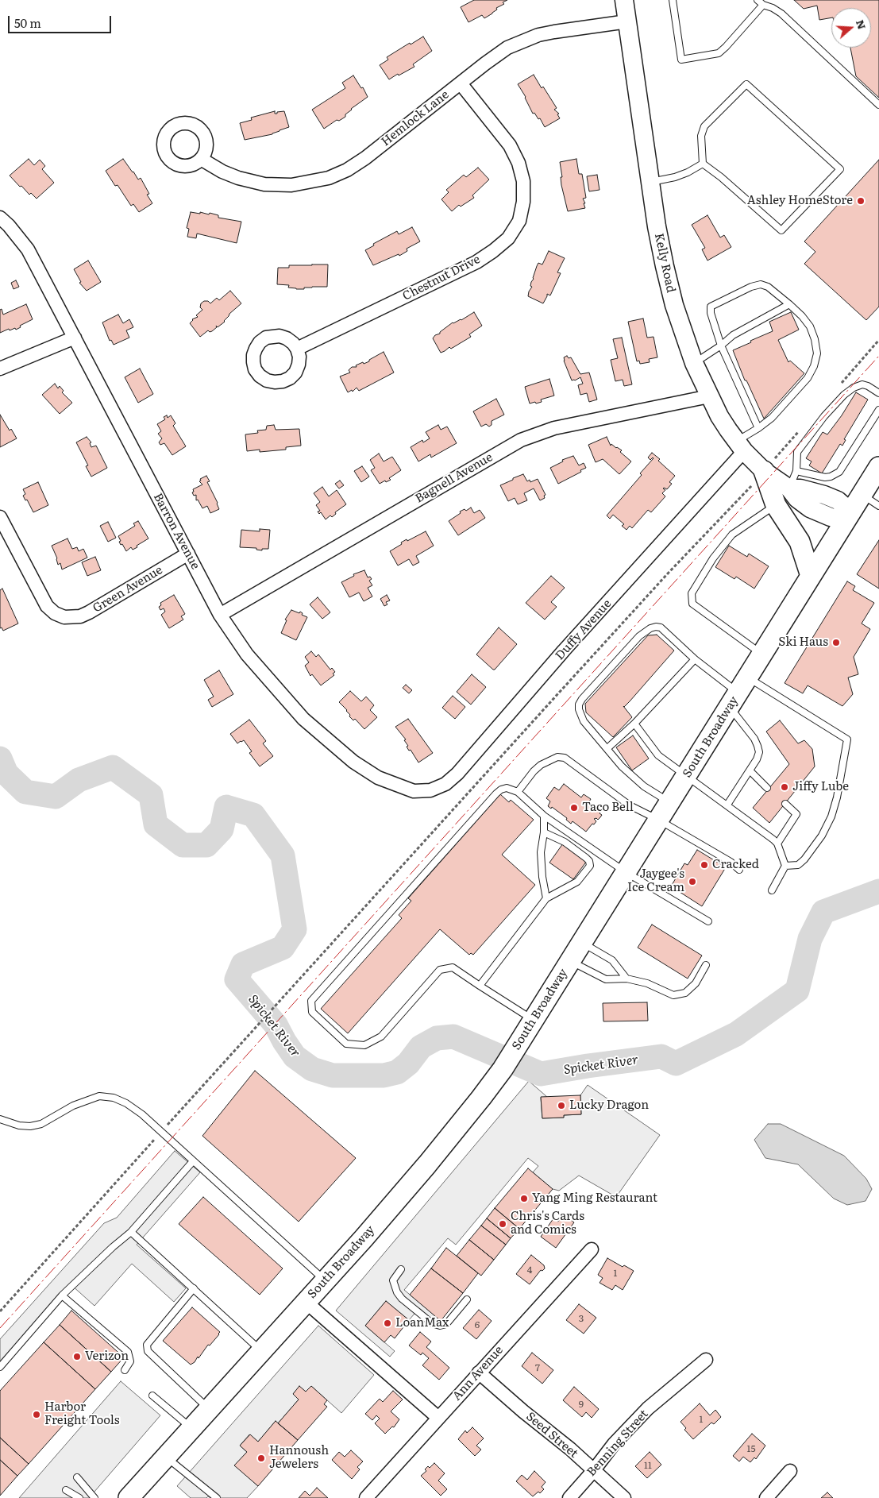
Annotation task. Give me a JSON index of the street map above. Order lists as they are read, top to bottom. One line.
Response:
{"streets":{"main road":["South Broadway"],"street":["Hemlock Lane","Kelly Road","Chestnut Drive","Bagnell Avenue","Barron Avenue","Green Avenue","Duffy Avenue","Ann Avenue","Seed Street","Benning Street"]},"crossings":[["Hemlock Lane","Kelly Road"],["Hemlock Lane","Chestnut Drive"],["Kelly Road","Bagnell Avenue"],["Kelly Road","Duffy Avenue"],["Kelly Road","South Broadway"],["Bagnell Avenue","Barron Avenue"],["Barron Avenue","Green Avenue"],["Barron Avenue","Duffy Avenue"],["Ann Avenue","Seed Street"],["Seed Street","Benning Street"]],"water":["Spicket River"],"places":["Ashley HomeStore","Ski Haus","Jiffy Lube","Taco Bell","Cracked","Jaygee's Ice Cream","Lucky Dragon","Yang Ming Restaurant","Chris's Cards and Comics","LoanMax","Verizon","Harbor Freight Tools","Hannoush Jewelers"],"house_numbers":["4","1","3","6","7","9","1","15","11"],"scale_bar":"50 m","north":"right"}
